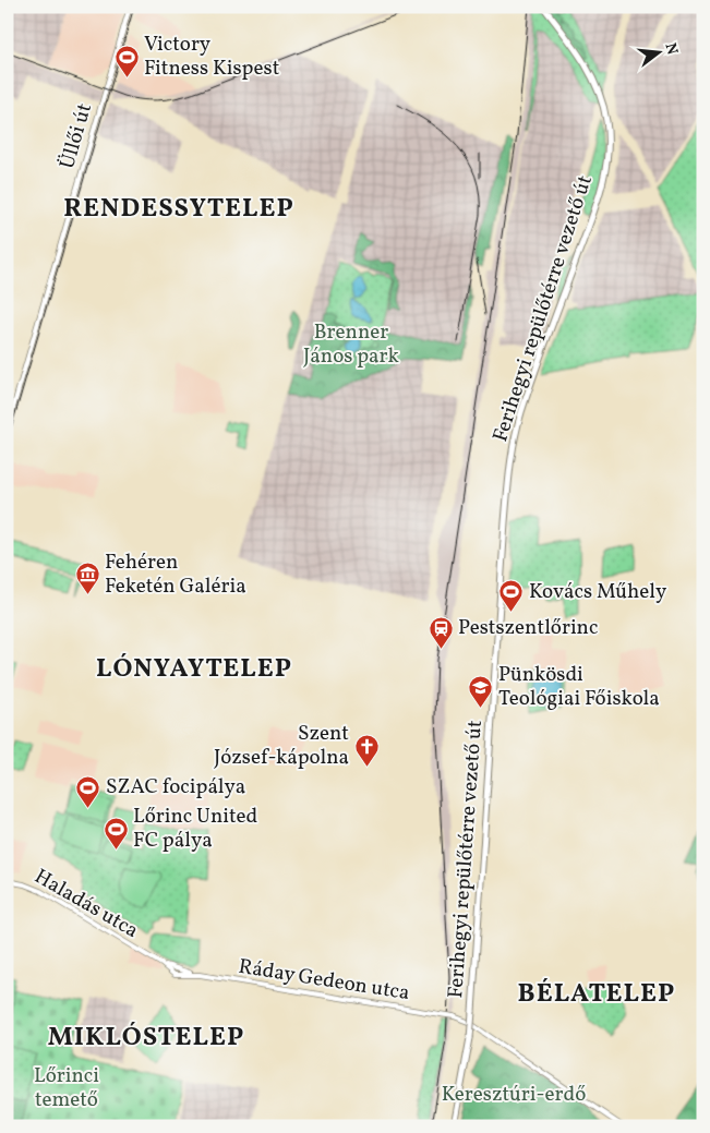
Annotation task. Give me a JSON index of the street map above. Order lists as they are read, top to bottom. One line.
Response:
{"streets":{"main road":["Üllői út","Ferihegyi repülőtérre vezető út","Haladás utca","Ráday Gedeon utca"]},"crossings":[["Haladás utca","Ráday Gedeon utca"]],"districts":["RENDESSYTELEP","LÓNYAYTELEP","BÉLATELEP","MIKLÓSTELEP"],"parks":["Brenner János park","Lőrinci temető","Keresztúri-erdő"],"places":{"sports":["Victory Fitness Kispest","Kovács Műhely","SZAC focipálya","Lőrinc United FC pálya"],"museum":["Fehéren Feketén Galéria"],"station":["Pestszentlőrinc"],"school or university":["Pünkösdi Teológiai Főiskola"],"church":["Szent József-kápolna"]},"north":"right"}
